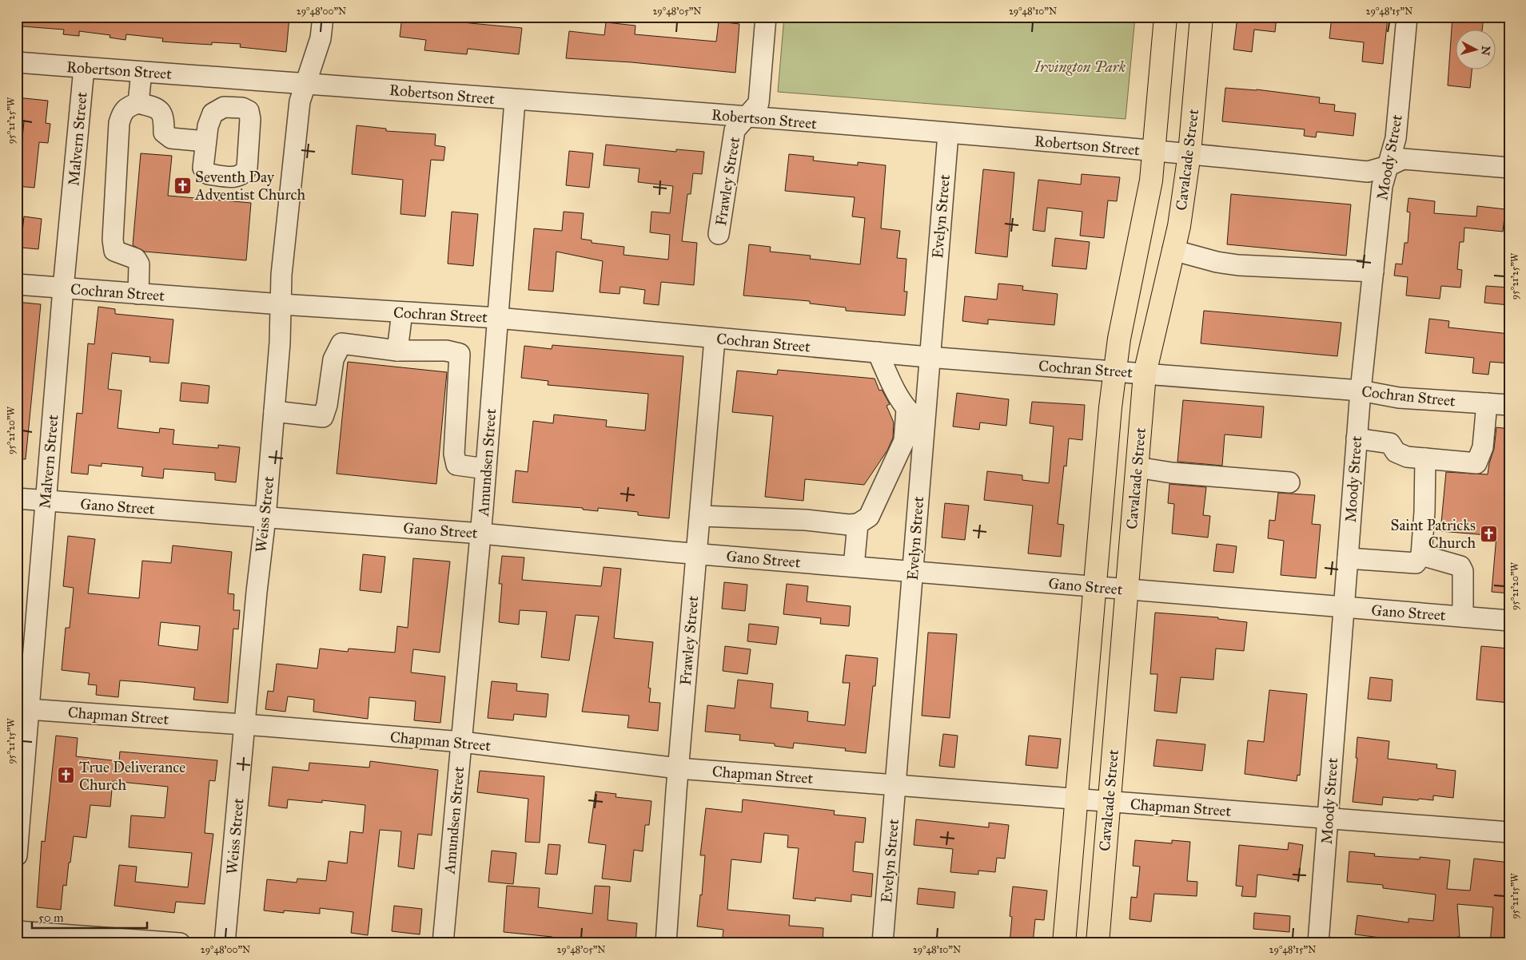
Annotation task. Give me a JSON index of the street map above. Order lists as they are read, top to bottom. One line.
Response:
{"streets":{"main road":["Cavalcade Street"],"street":["Robertson Street","Malvern Street","Moody Street","Frawley Street","Evelyn Street","Cochran Street","Amundsen Street","Gano Street","Weiss Street","Chapman Street"]},"crossings":[["Robertson Street","Malvern Street"],["Robertson Street","Moody Street"],["Robertson Street","Cavalcade Street"],["Robertson Street","Frawley Street"],["Robertson Street","Evelyn Street"],["Robertson Street","Amundsen Street"],["Robertson Street","Weiss Street"],["Malvern Street","Cochran Street"],["Malvern Street","Gano Street"],["Malvern Street","Chapman Street"],["Moody Street","Cochran Street"],["Moody Street","Gano Street"],["Moody Street","Chapman Street"],["Cavalcade Street","Cochran Street"],["Cavalcade Street","Gano Street"],["Cavalcade Street","Chapman Street"],["Frawley Street","Cochran Street"],["Frawley Street","Gano Street"],["Frawley Street","Chapman Street"],["Evelyn Street","Cochran Street"],["Evelyn Street","Gano Street"],["Evelyn Street","Chapman Street"],["Cochran Street","Amundsen Street"],["Cochran Street","Weiss Street"],["Amundsen Street","Gano Street"],["Amundsen Street","Chapman Street"],["Gano Street","Weiss Street"],["Weiss Street","Chapman Street"]],"parks":["Irvington Park"],"places":{"church":["Seventh Day Adventist Church","Saint Patricks Church","True Deliverance Church"]},"scale_bar":"50 m","north":"right","coordinates":["29°48'00\"N","29°48'05\"N","29°48'10\"N","29°48'15\"N","95°21'25\"W","95°21'20\"W","95°21'15\"W"]}
